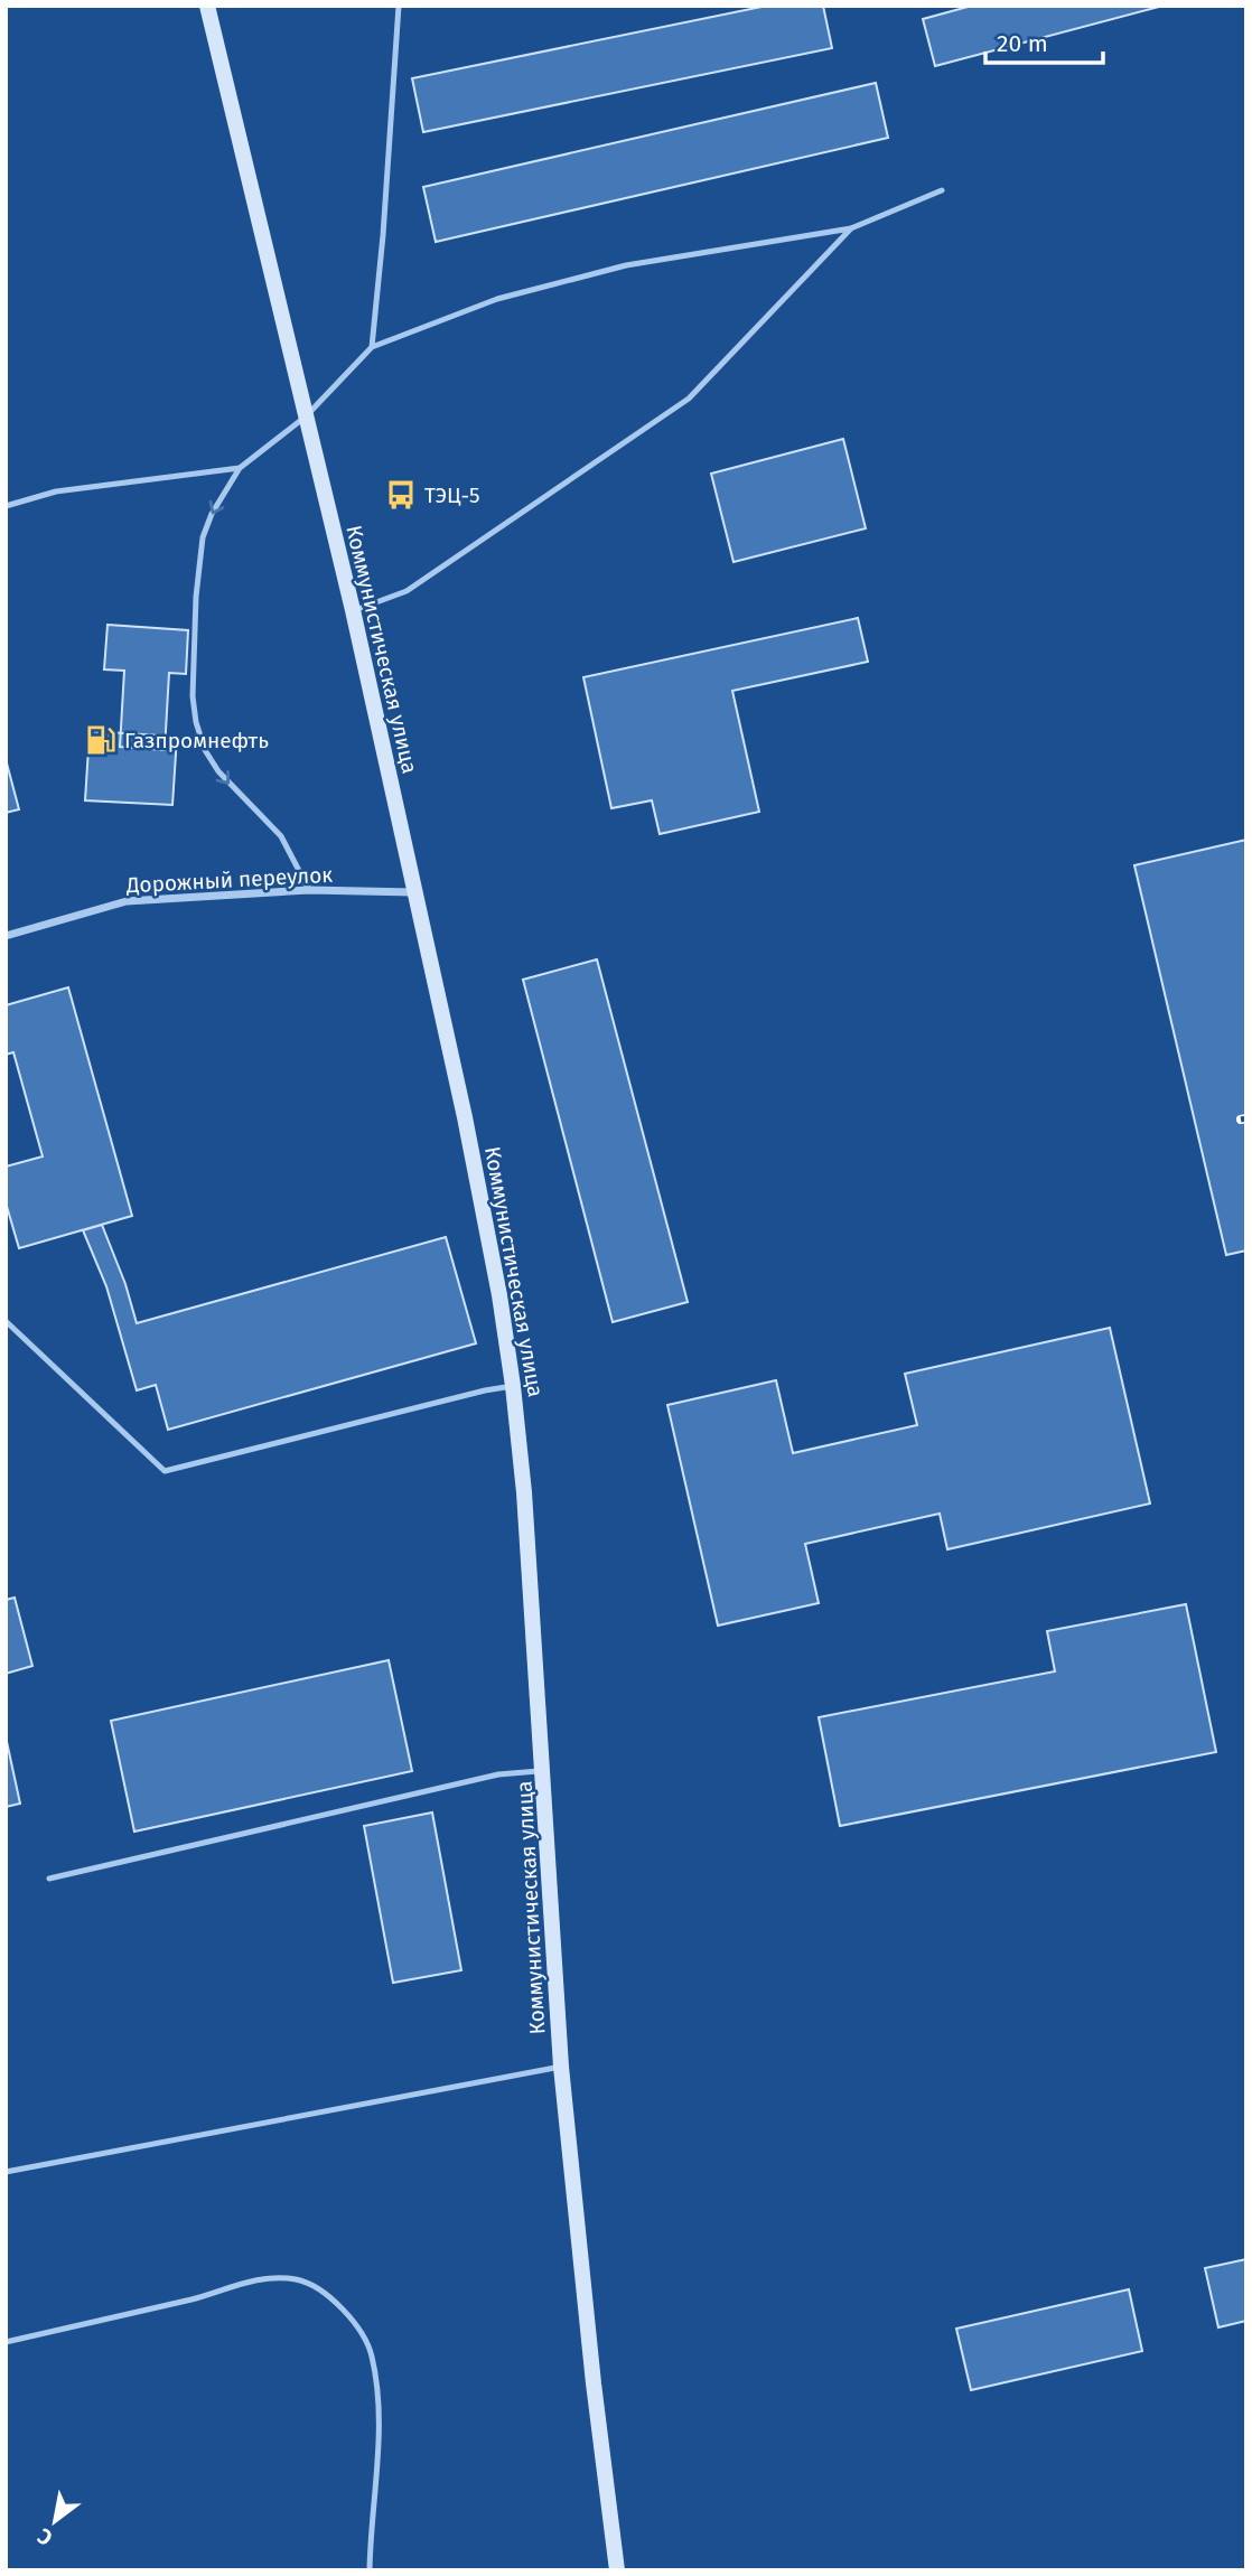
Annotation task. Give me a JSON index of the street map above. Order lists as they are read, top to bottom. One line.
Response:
{"streets":{"main road":["Коммунистическая улица"],"street":["Дорожный переулок"]},"crossings":[["Коммунистическая улица","Дорожный переулок"]],"places":{"bus stop":["ТЭЦ-5"],"fuel station":["Газпромнефть"]},"scale_bar":"20 m","north":"bottom left"}
